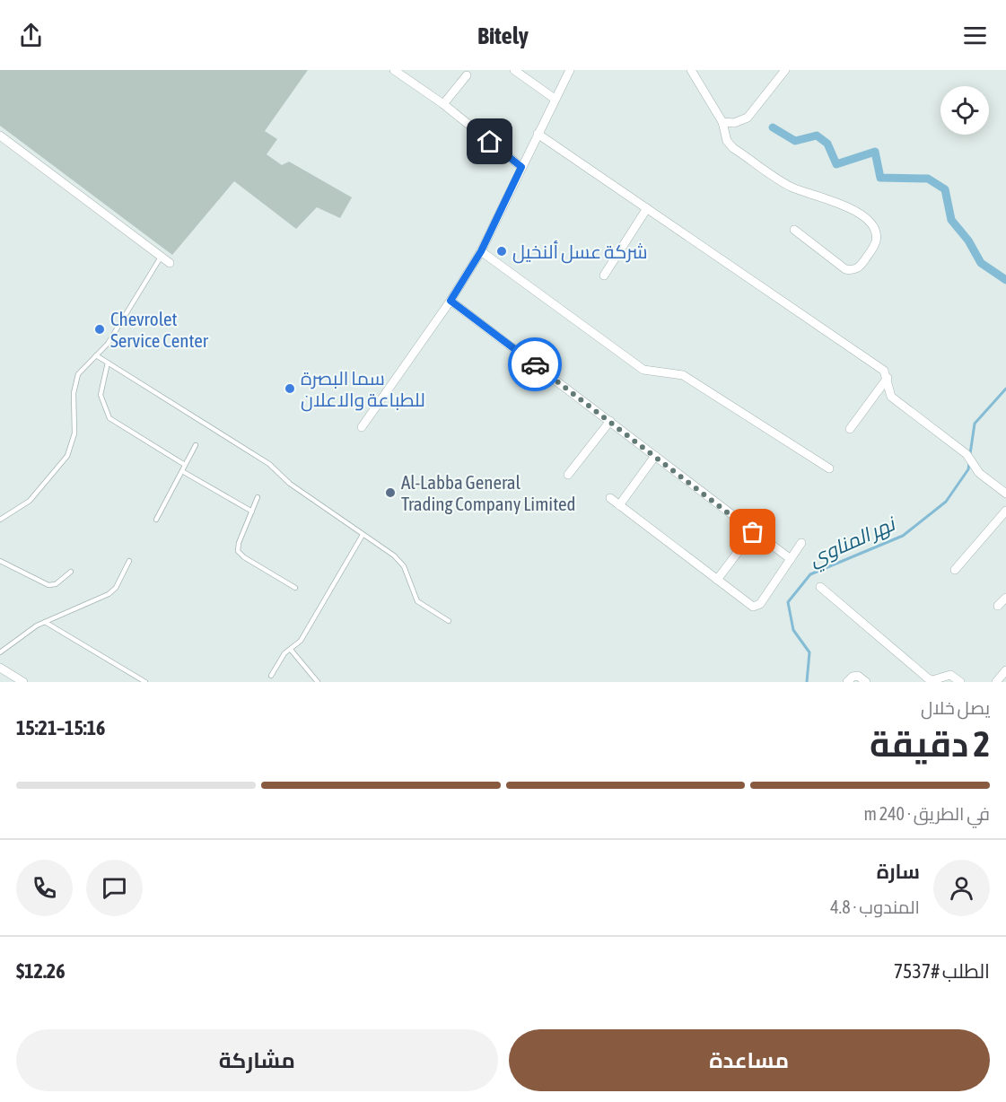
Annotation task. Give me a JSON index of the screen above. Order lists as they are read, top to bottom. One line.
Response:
{"water":["نهر المناوي"],"places":["شركة عسل ألنخيل","Chevrolet Service Center","سما البصرة للطباعة والاعلان","Al-Labba General Trading Company Limited"],"page":{"header":"Bitely","heading":["2 دقيقة","يصل خلال","15:16–15:21"],"panel":["سارة","المندوب · 4.8","الطلب #7537","$12.26"],"bar":"في الطريق · 240 m","buttons":["مساعدة","مشاركة"]}}
